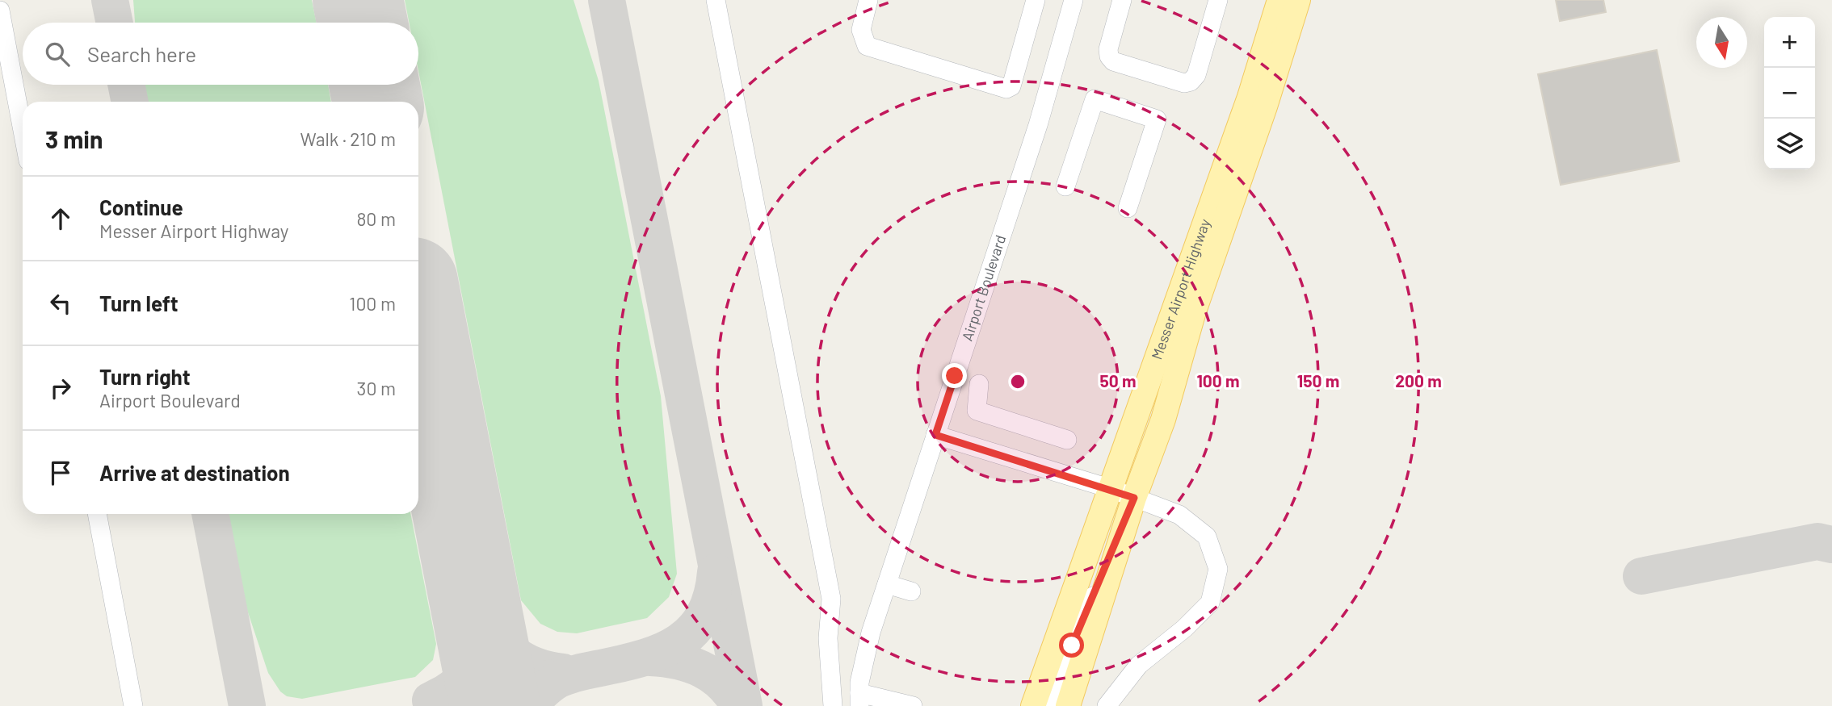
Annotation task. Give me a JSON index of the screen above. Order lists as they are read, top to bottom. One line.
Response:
{"streets":{"main road":["Messer Airport Highway"],"street":["Airport Boulevard"]},"north":"bottom","page":{"map_buttons":["+","−"],"search":"Search here","heading":["3 min","Walk · 210 m"],"list":[["Continue","Messer Airport Highway","80 m"],["Turn left","100 m"],["Turn right","Airport Boulevard","30 m"],"Arrive at destination"]},"rings":["50 m","100 m","150 m","200 m"]}
